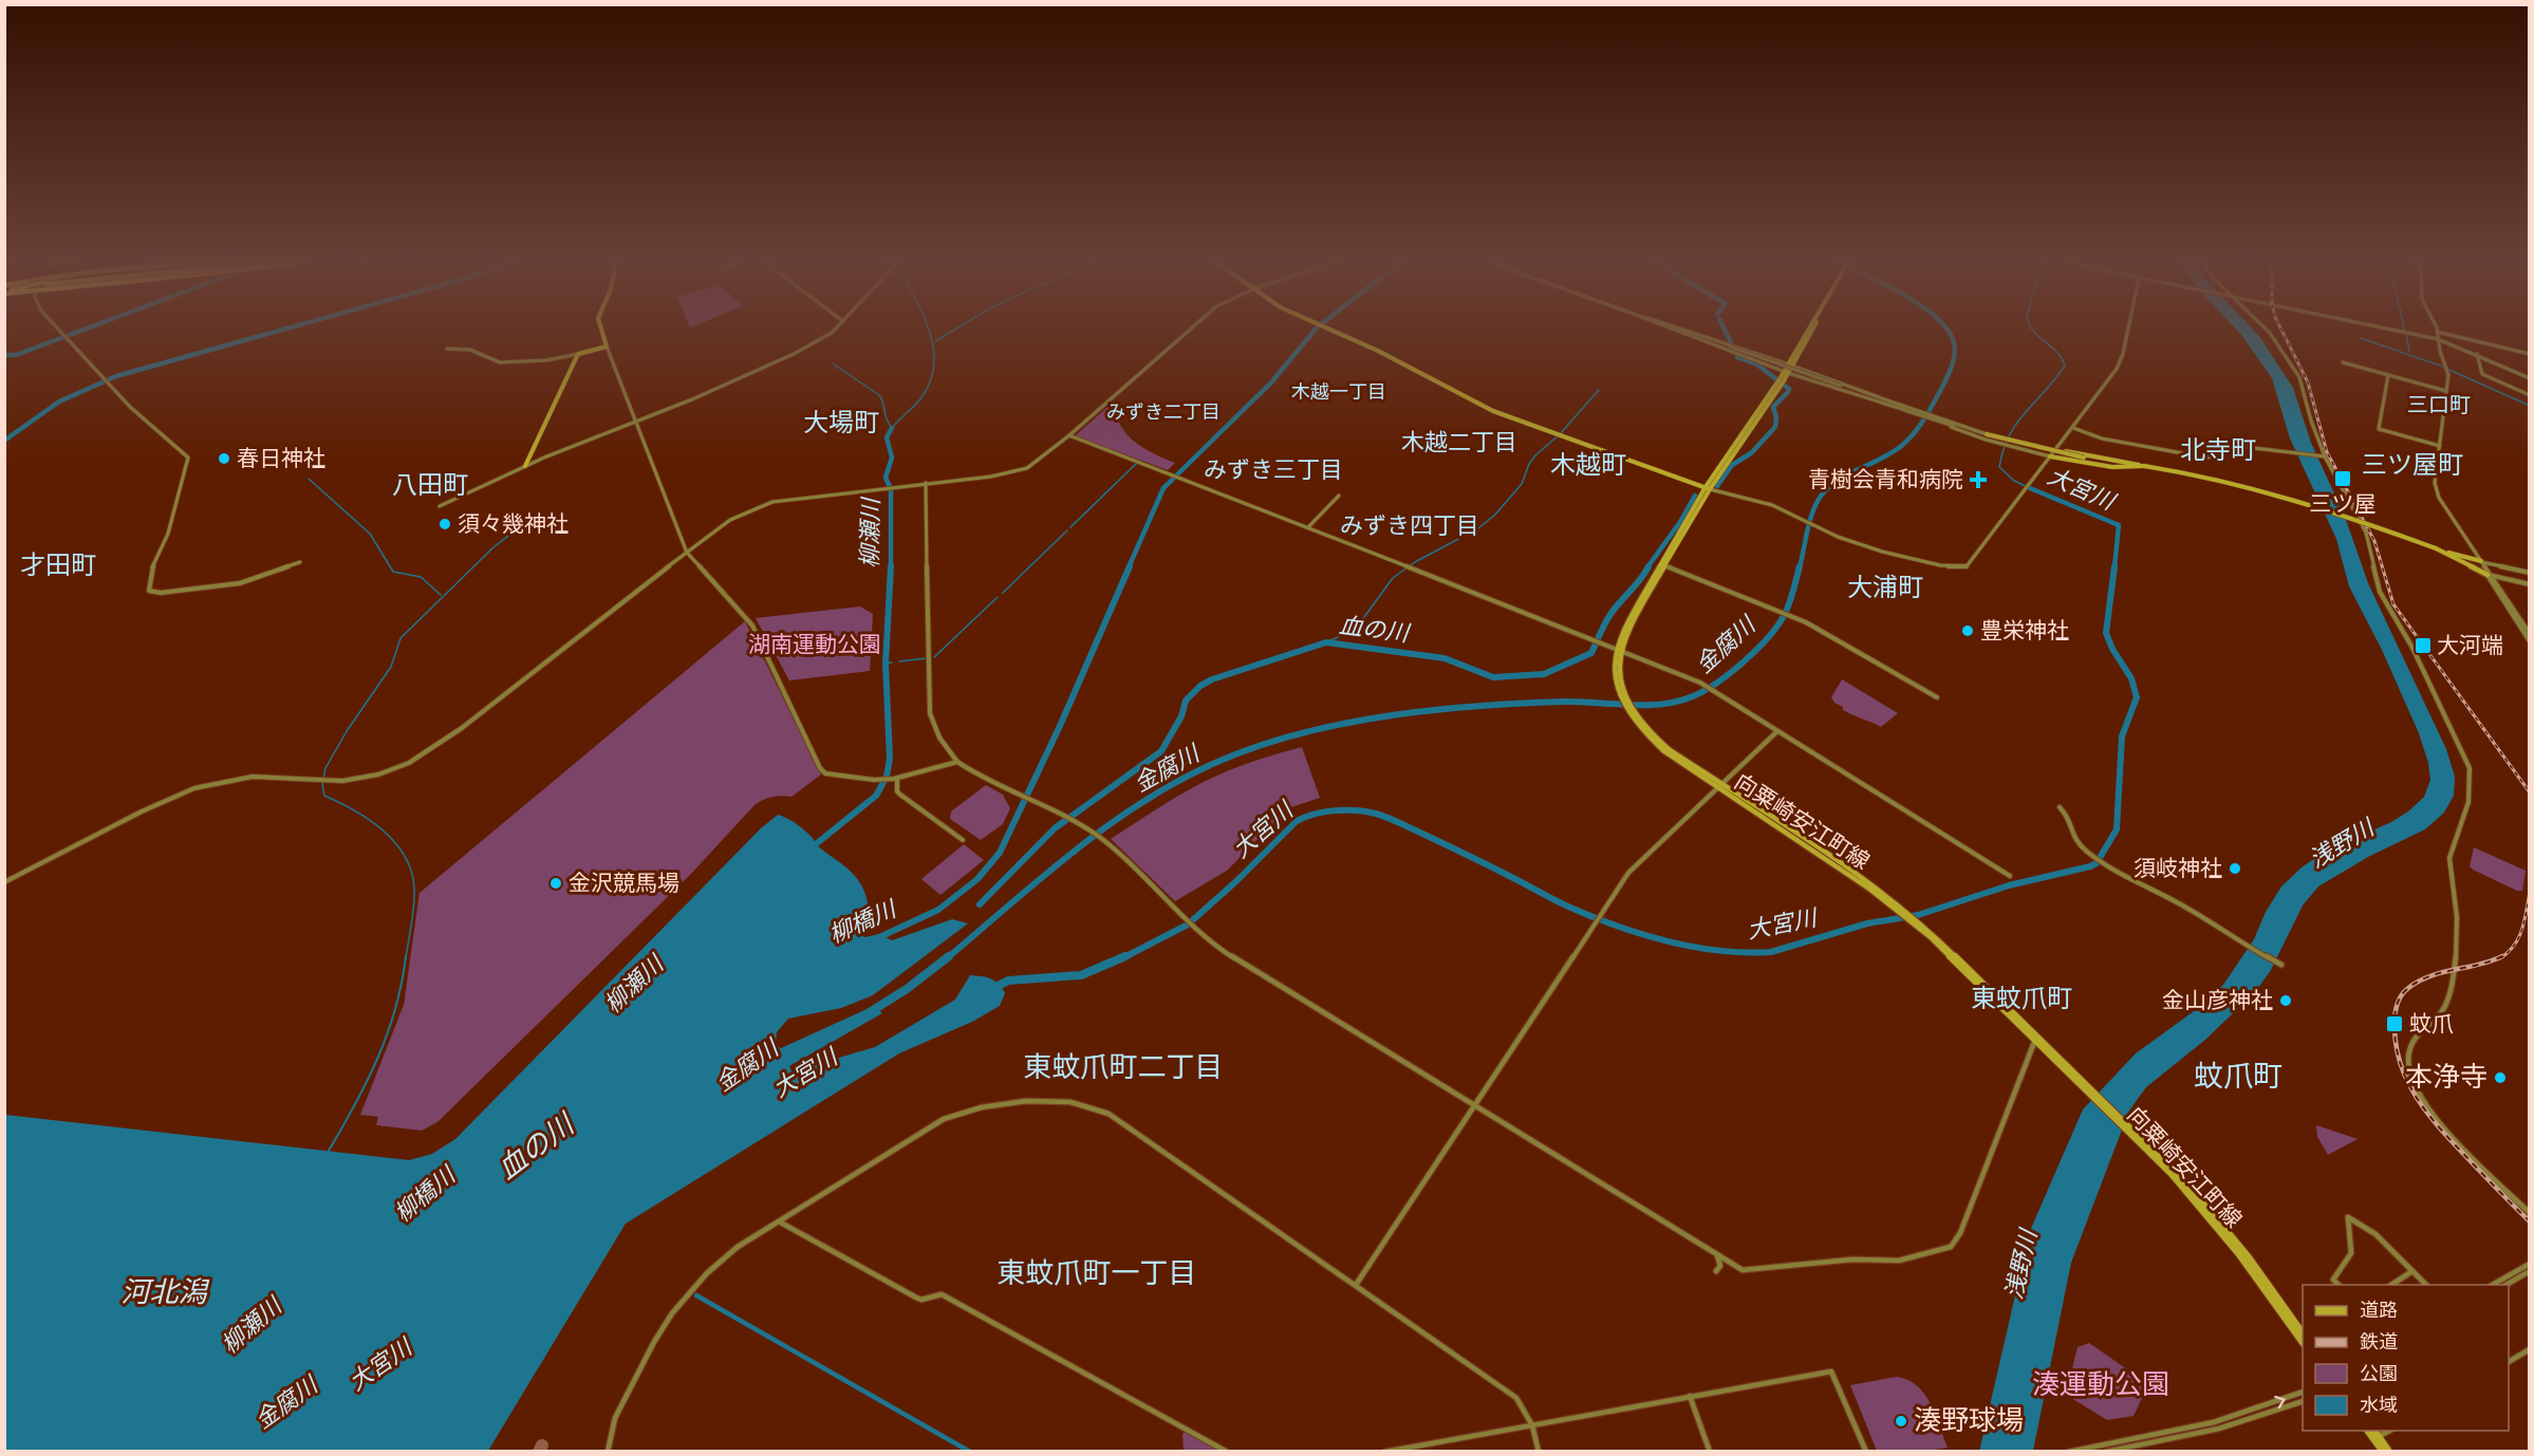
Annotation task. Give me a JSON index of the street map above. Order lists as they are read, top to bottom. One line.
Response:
{"streets":{"main road":["向粟崎安江町線"]},"districts":["木越一丁目","三口町","みずき二丁目","大場町","木越二丁目","北寺町","木越町","三ツ屋町","みずき三丁目","八田町","みずき四丁目","才田町","大浦町","東蚊爪町","東蚊爪町二丁目","蚊爪町","東蚊爪町一丁目"],"water":["大宮川","柳瀬川","血の川","金腐川","浅野川","柳橋川","河北潟"],"parks":["湖南運動公園","湊運動公園"],"places":{"other":["春日神社","須々幾神社","豊栄神社","須岐神社","金沢競馬場","金山彦神社","本浄寺","湊野球場"],"transit":["三ツ屋","大河端","蚊爪"],"health":["青樹会青和病院"]},"legend":["道路","鉄道","公園","水域"]}
